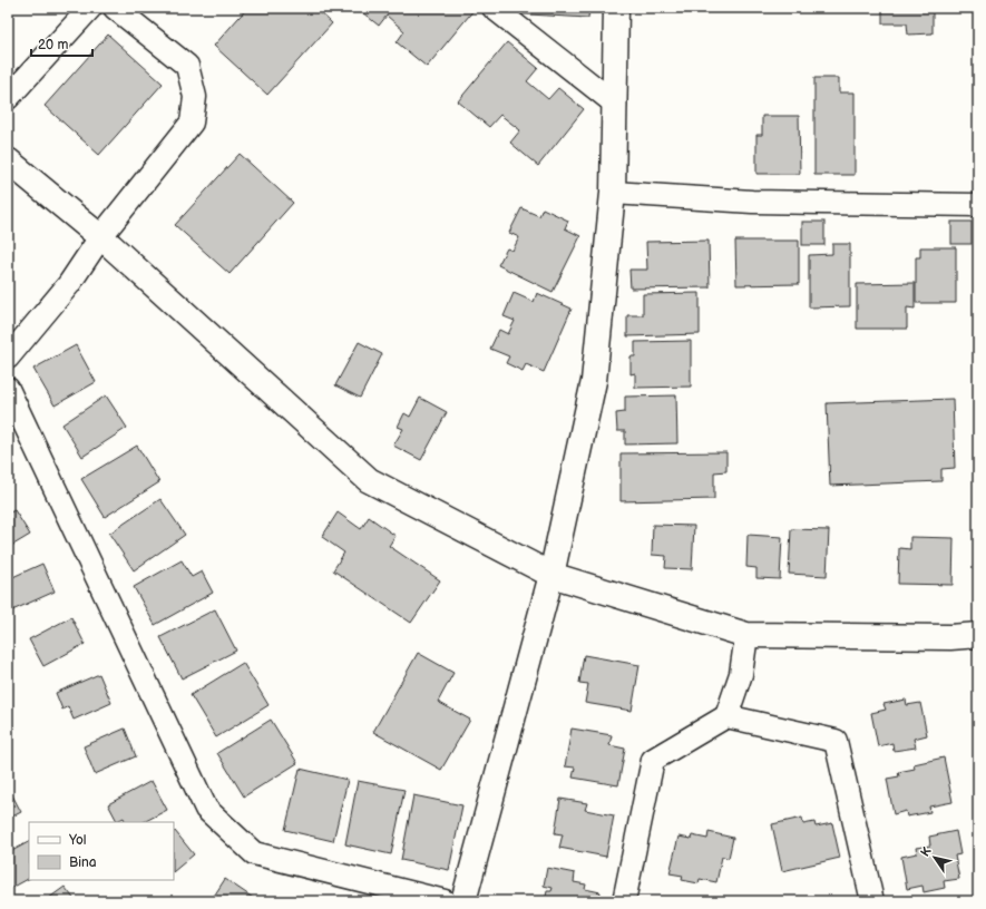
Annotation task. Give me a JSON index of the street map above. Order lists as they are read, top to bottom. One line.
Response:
{"legend":["Yol","Bina"],"scale_bar":"20 m","north":"top left"}
